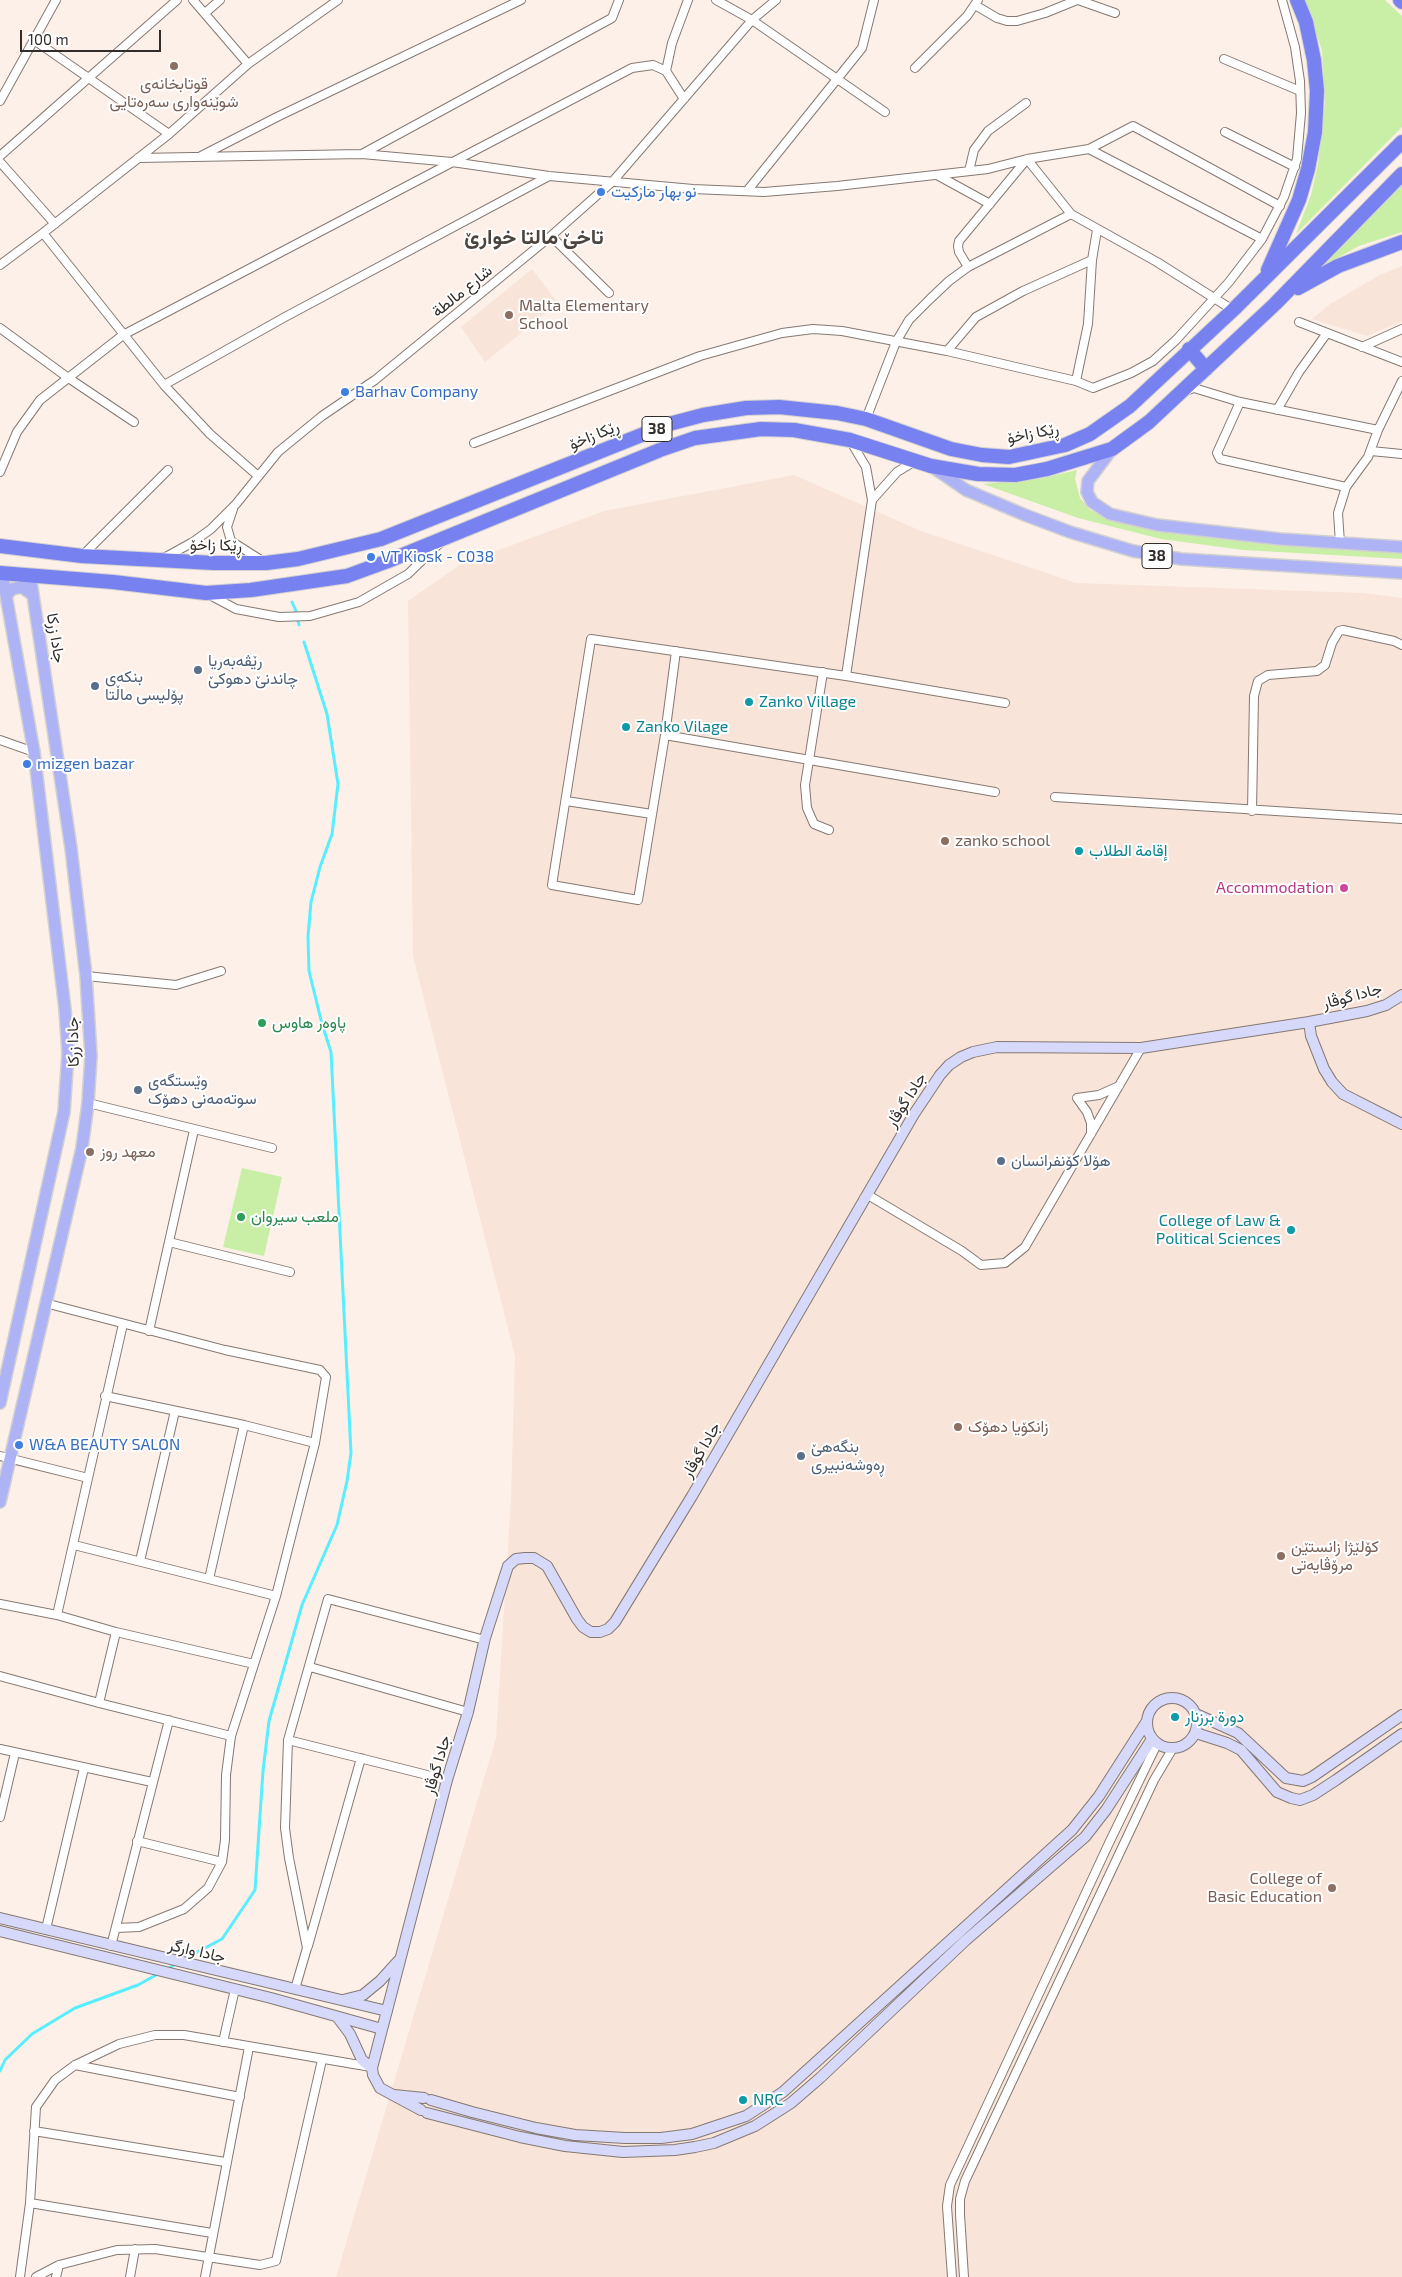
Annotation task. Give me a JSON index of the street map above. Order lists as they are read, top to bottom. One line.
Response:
{"streets":{"highway":["38","ڕێکا زاخۆ"],"main road":["جادا زرکا"],"street":["شارع مالطة","جادا گوڤار","جادا وارگر"]},"crossings":[["شارع مالطة","ڕێکا زاخۆ"],["38","جادا زرکا"],["جادا گوڤار","جادا وارگر"]],"districts":["تاخێ مالتا خوارێ"],"places":["قوتابخانەی شوێنەواری سەرەتایی","نو بهار ماركيت","Malta Elementary School","Barhav Company","VT Kiosk - C038","رێڤەبەریا چاندنێ دهوکێ","بنکەی پۆلیسی ماڵتا","Zanko Village","Zanko Vilage","mizgen bazar","zanko school","إقامة الطلاب","Accommodation","پاوەر هاوس","وێستگەی سوتەمەنی دهۆک","معهد روز","هۆلا كۆنفرانسان","ملعب سيروان","College of Law & Political Sciences","زانکۆیا دهۆک","W&A BEAUTY SALON","بنگه‌هێ ڕه‌وشه‌نبیرى","كۆلێژا زانستێن مرۆڤایەتی","دورة برزنار","College of Basic Education","NRC"],"scale_bar":"100 m"}
